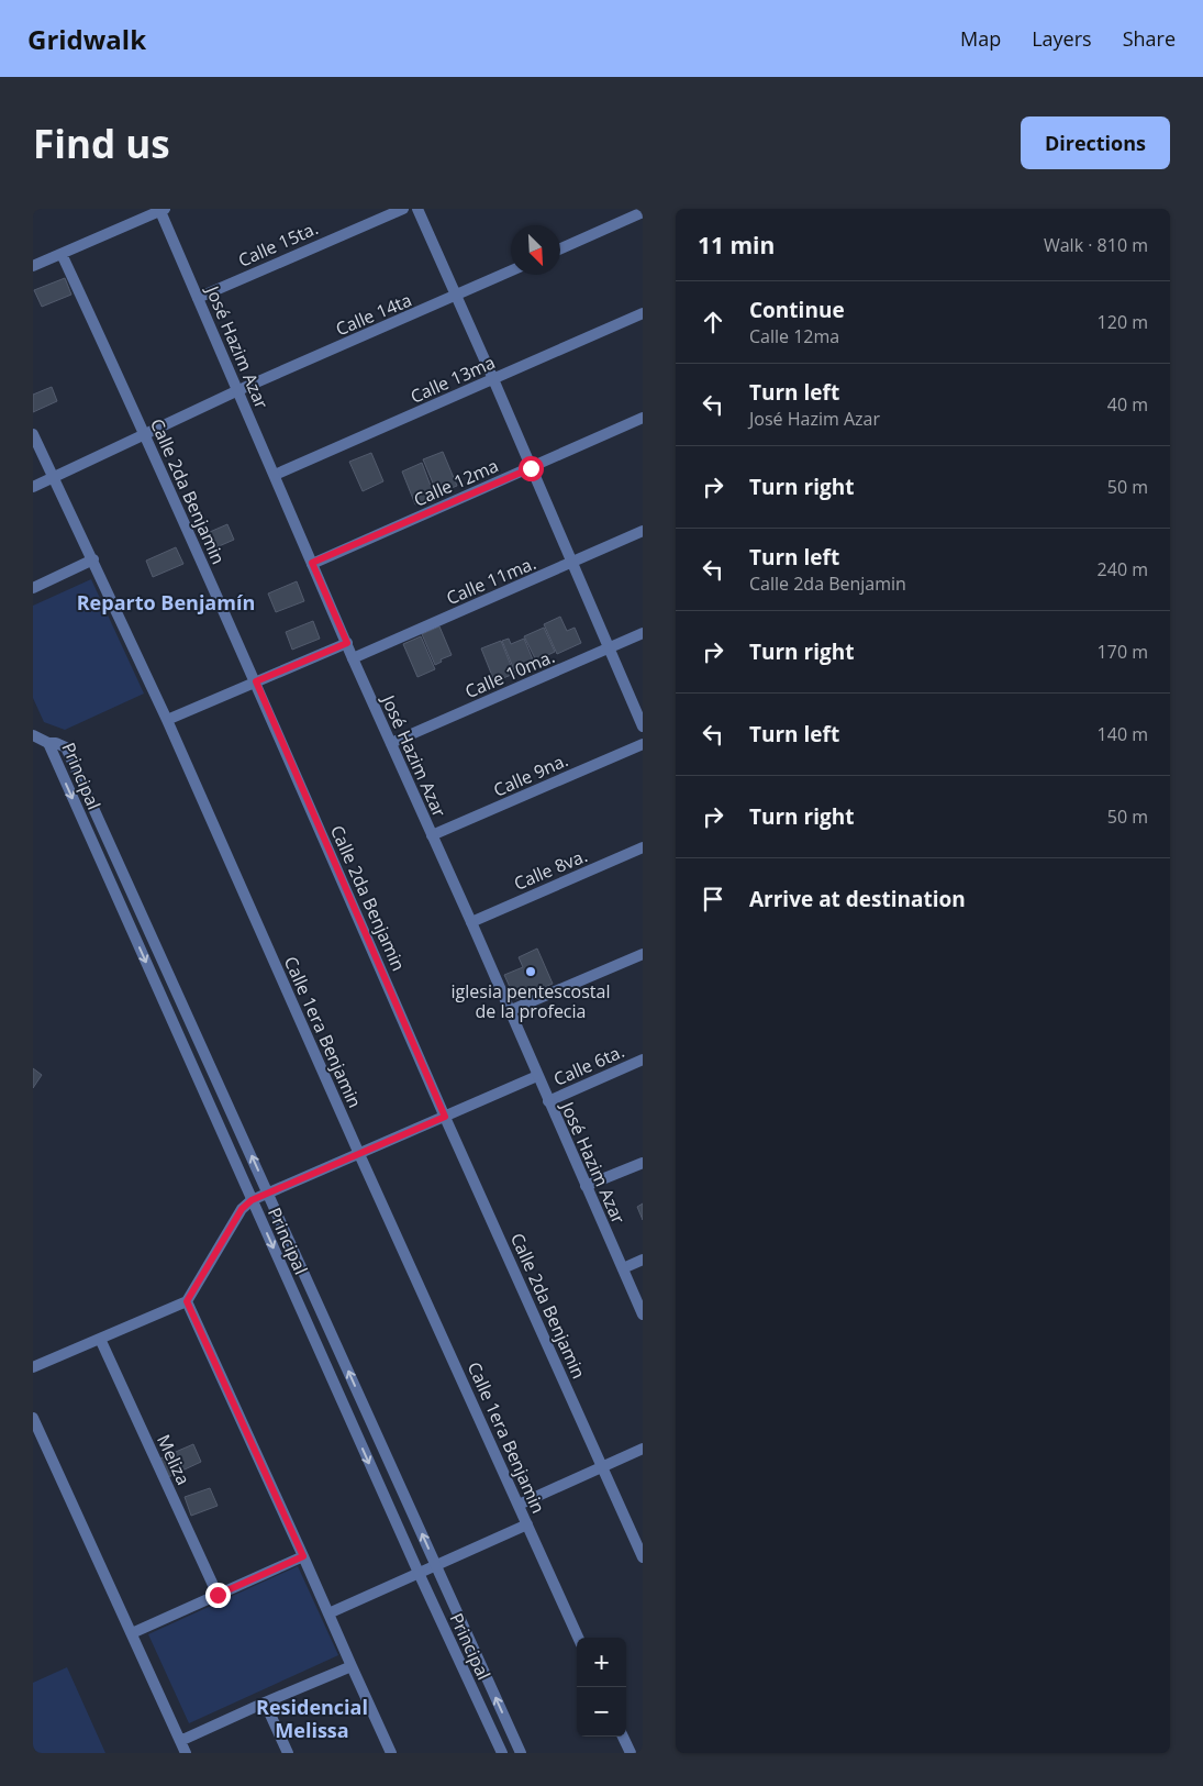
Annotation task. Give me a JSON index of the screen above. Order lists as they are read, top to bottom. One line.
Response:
{"streets":{"street":["Calle 15ta.","Calle 14ta","José Hazim Azar","Calle 13ma","Calle 12ma","Calle 2da Benjamin","Calle 11ma.","Calle 10ma.","Calle 9na.","Principal","Calle 8va.","Calle 1era Benjamin","Calle 6ta.","Meliza"]},"crossings":[["Calle 15ta.","José Hazim Azar"],["Calle 14ta","José Hazim Azar"],["Calle 14ta","Calle 2da Benjamin"],["Calle 14ta","Calle 1era Benjamin"],["José Hazim Azar","Calle 13ma"],["José Hazim Azar","Calle 12ma"],["José Hazim Azar","Calle 11ma."],["José Hazim Azar","Calle 10ma."],["José Hazim Azar","Calle 9na."],["José Hazim Azar","Calle 8va."],["José Hazim Azar","Calle 6ta."]],"districts":["Reparto Benjamín","Residencial Melissa"],"places":["iglesia pentescostal de la profecia"],"north":"bottom right","page":{"header":"Gridwalk","nav":["Map","Layers","Share"],"buttons":"Directions","title":"Find us","heading":["11 min","Walk · 810 m"],"list":[["Continue","Calle 12ma","120 m"],["Turn left","José Hazim Azar","40 m"],["Turn right","50 m"],["Turn left","Calle 2da Benjamin","240 m"],["Turn right","170 m"],["Turn left","140 m"],["Turn right","50 m"],"Arrive at destination"],"map_buttons":["+","−"]}}
